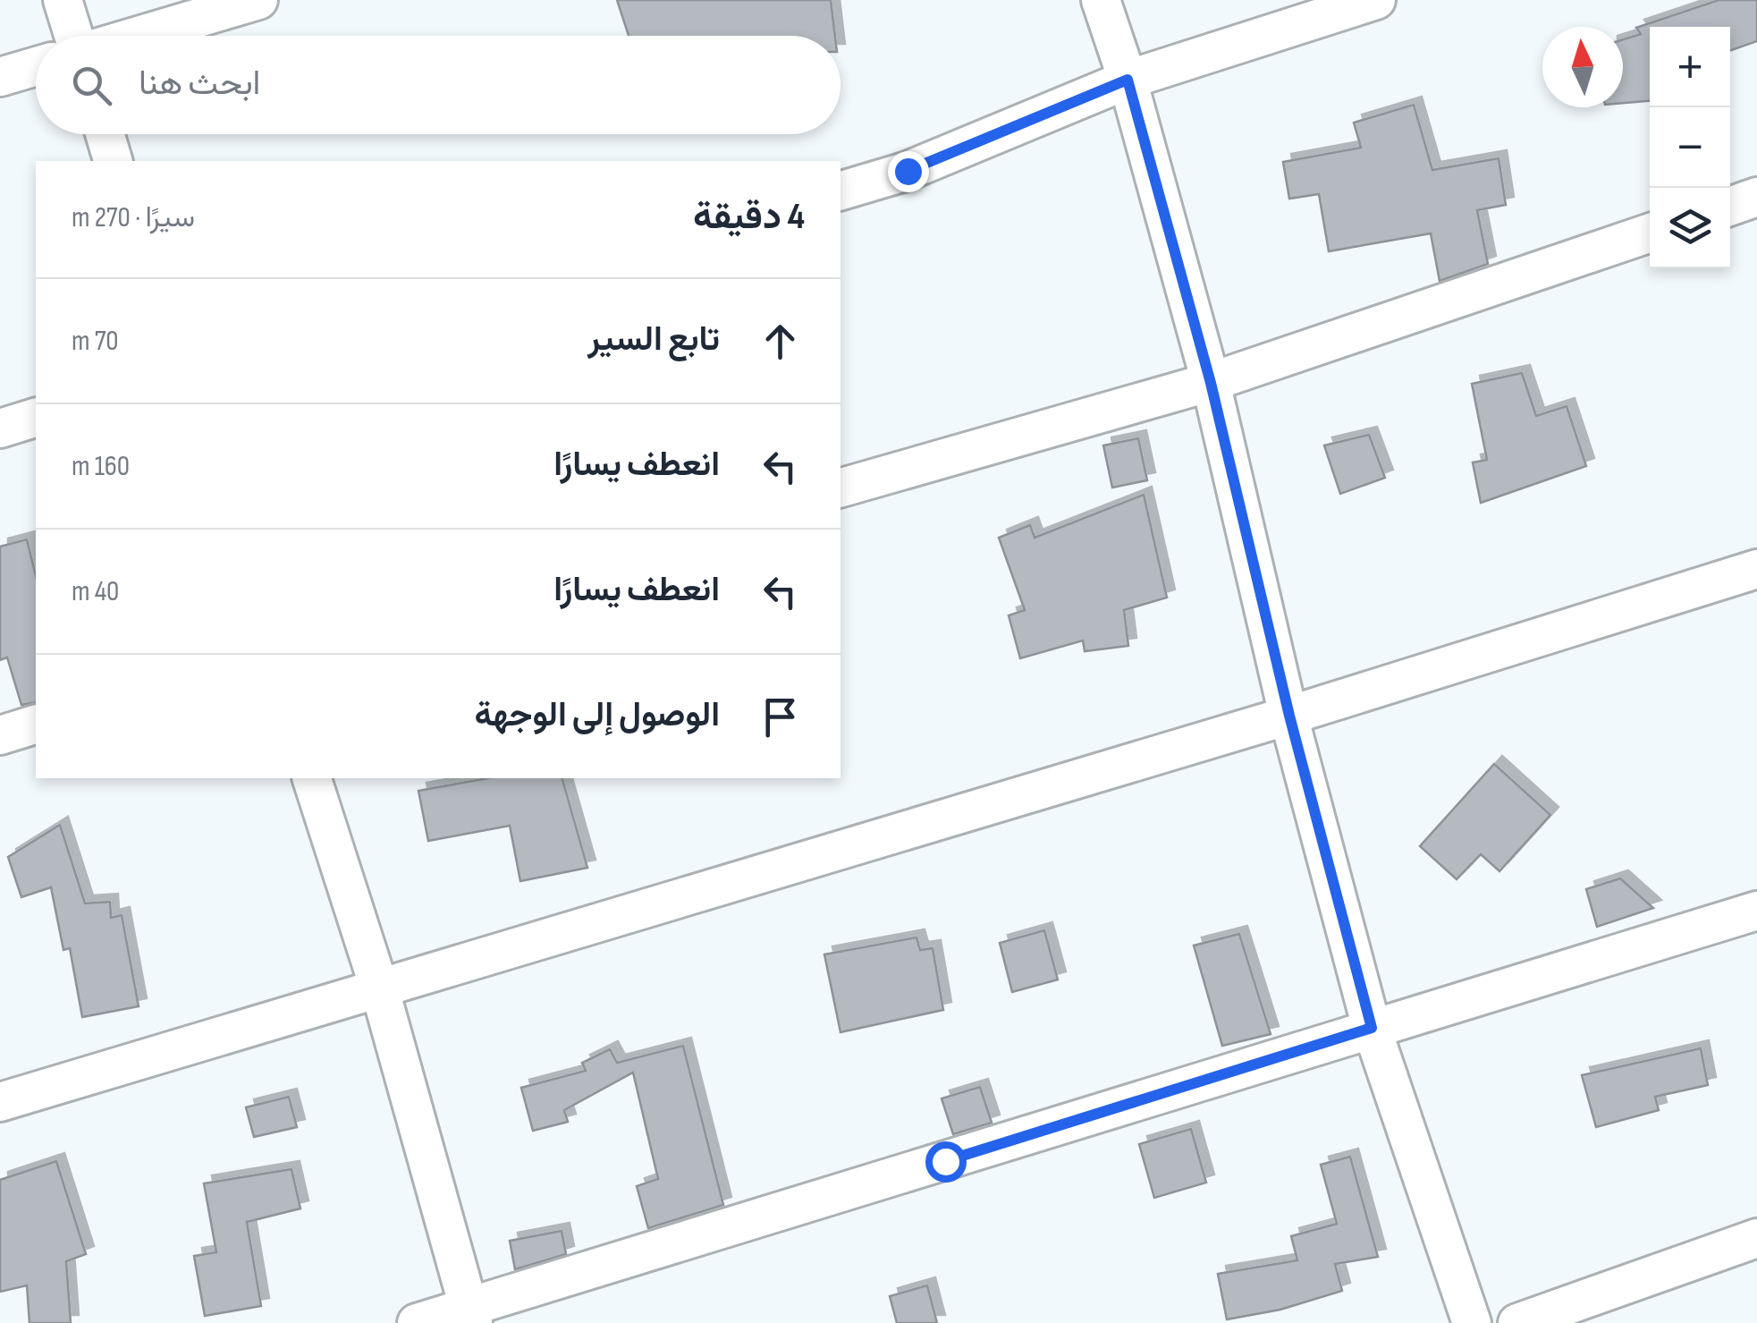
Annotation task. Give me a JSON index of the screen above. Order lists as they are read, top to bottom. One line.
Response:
{"north":"top","page":{"map_buttons":["+","−"],"search":"ابحث هنا","heading":["4 دقيقة","سيرًا · 270 m"],"list":[["تابع السير","70 m"],["انعطف يسارًا","160 m"],["انعطف يسارًا","40 m"],"الوصول إلى الوجهة"]}}
